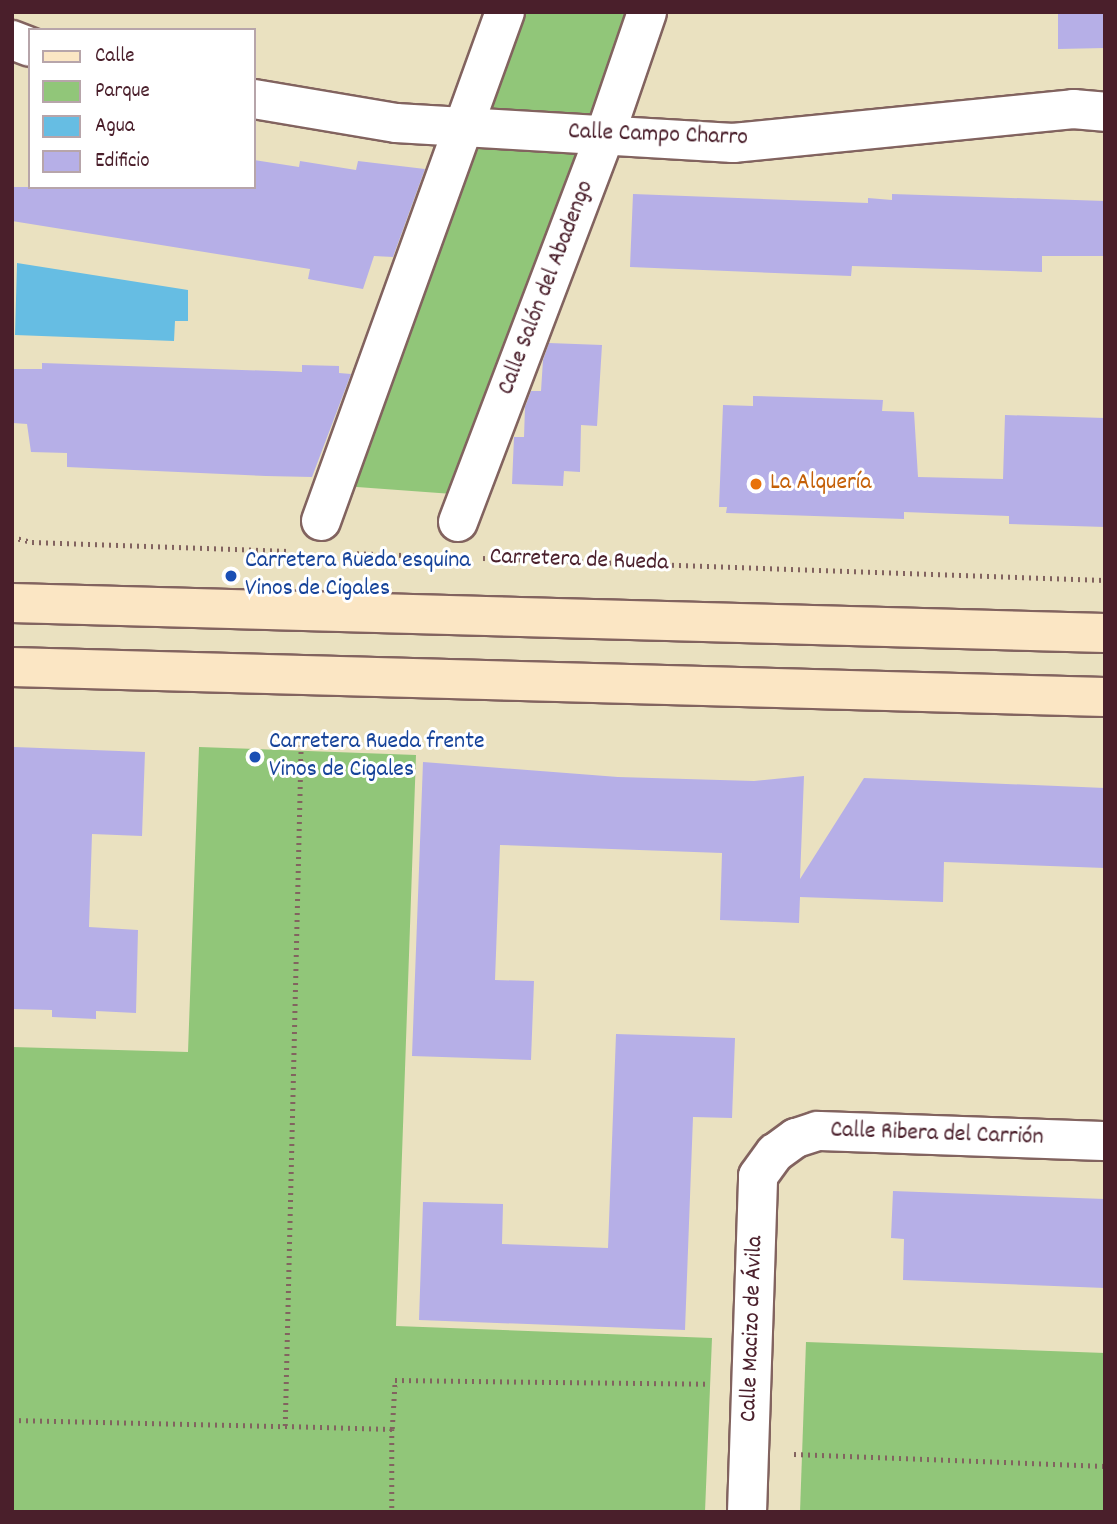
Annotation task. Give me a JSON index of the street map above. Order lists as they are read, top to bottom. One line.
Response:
{"streets":{"street":["Calle Campo Charro","Calle Salón del Abadengo","Calle Ribera del Carrión","Calle Macizo de Ávila"],"path":["Carretera de Rueda"]},"crossings":[["Calle Campo Charro","Calle Salón del Abadengo"],["Calle Ribera del Carrión","Calle Macizo de Ávila"]],"places":["La Alquería","Carretera Rueda esquina Vinos de Cigales","Carretera Rueda frente Vinos de Cigales"],"legend":["Calle","Parque","Agua","Edificio"]}
